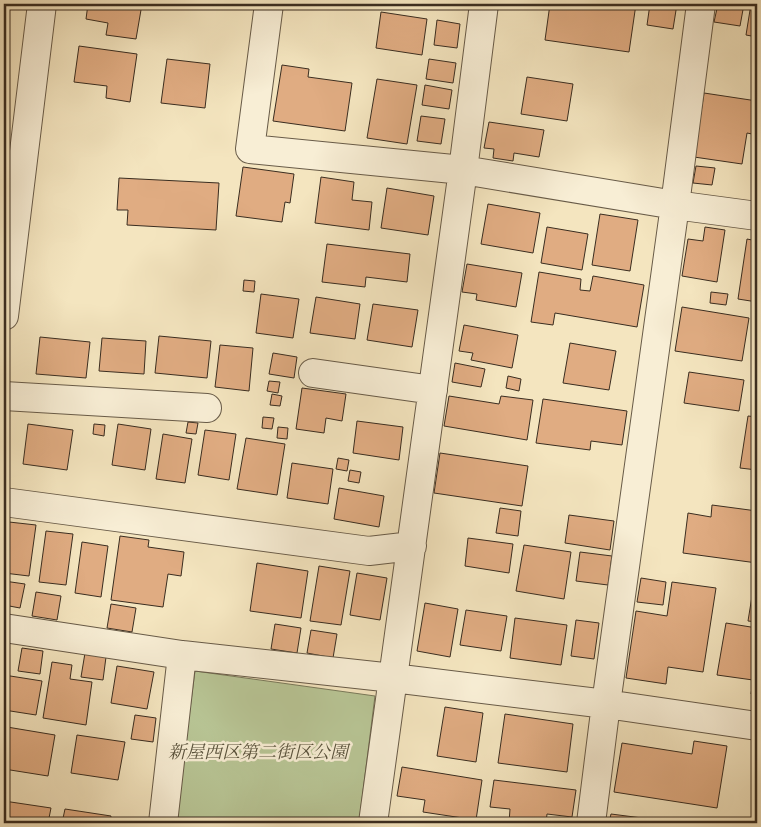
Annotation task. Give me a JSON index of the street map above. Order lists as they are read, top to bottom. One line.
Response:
{"parks":["新屋西区第二街区公園"]}
